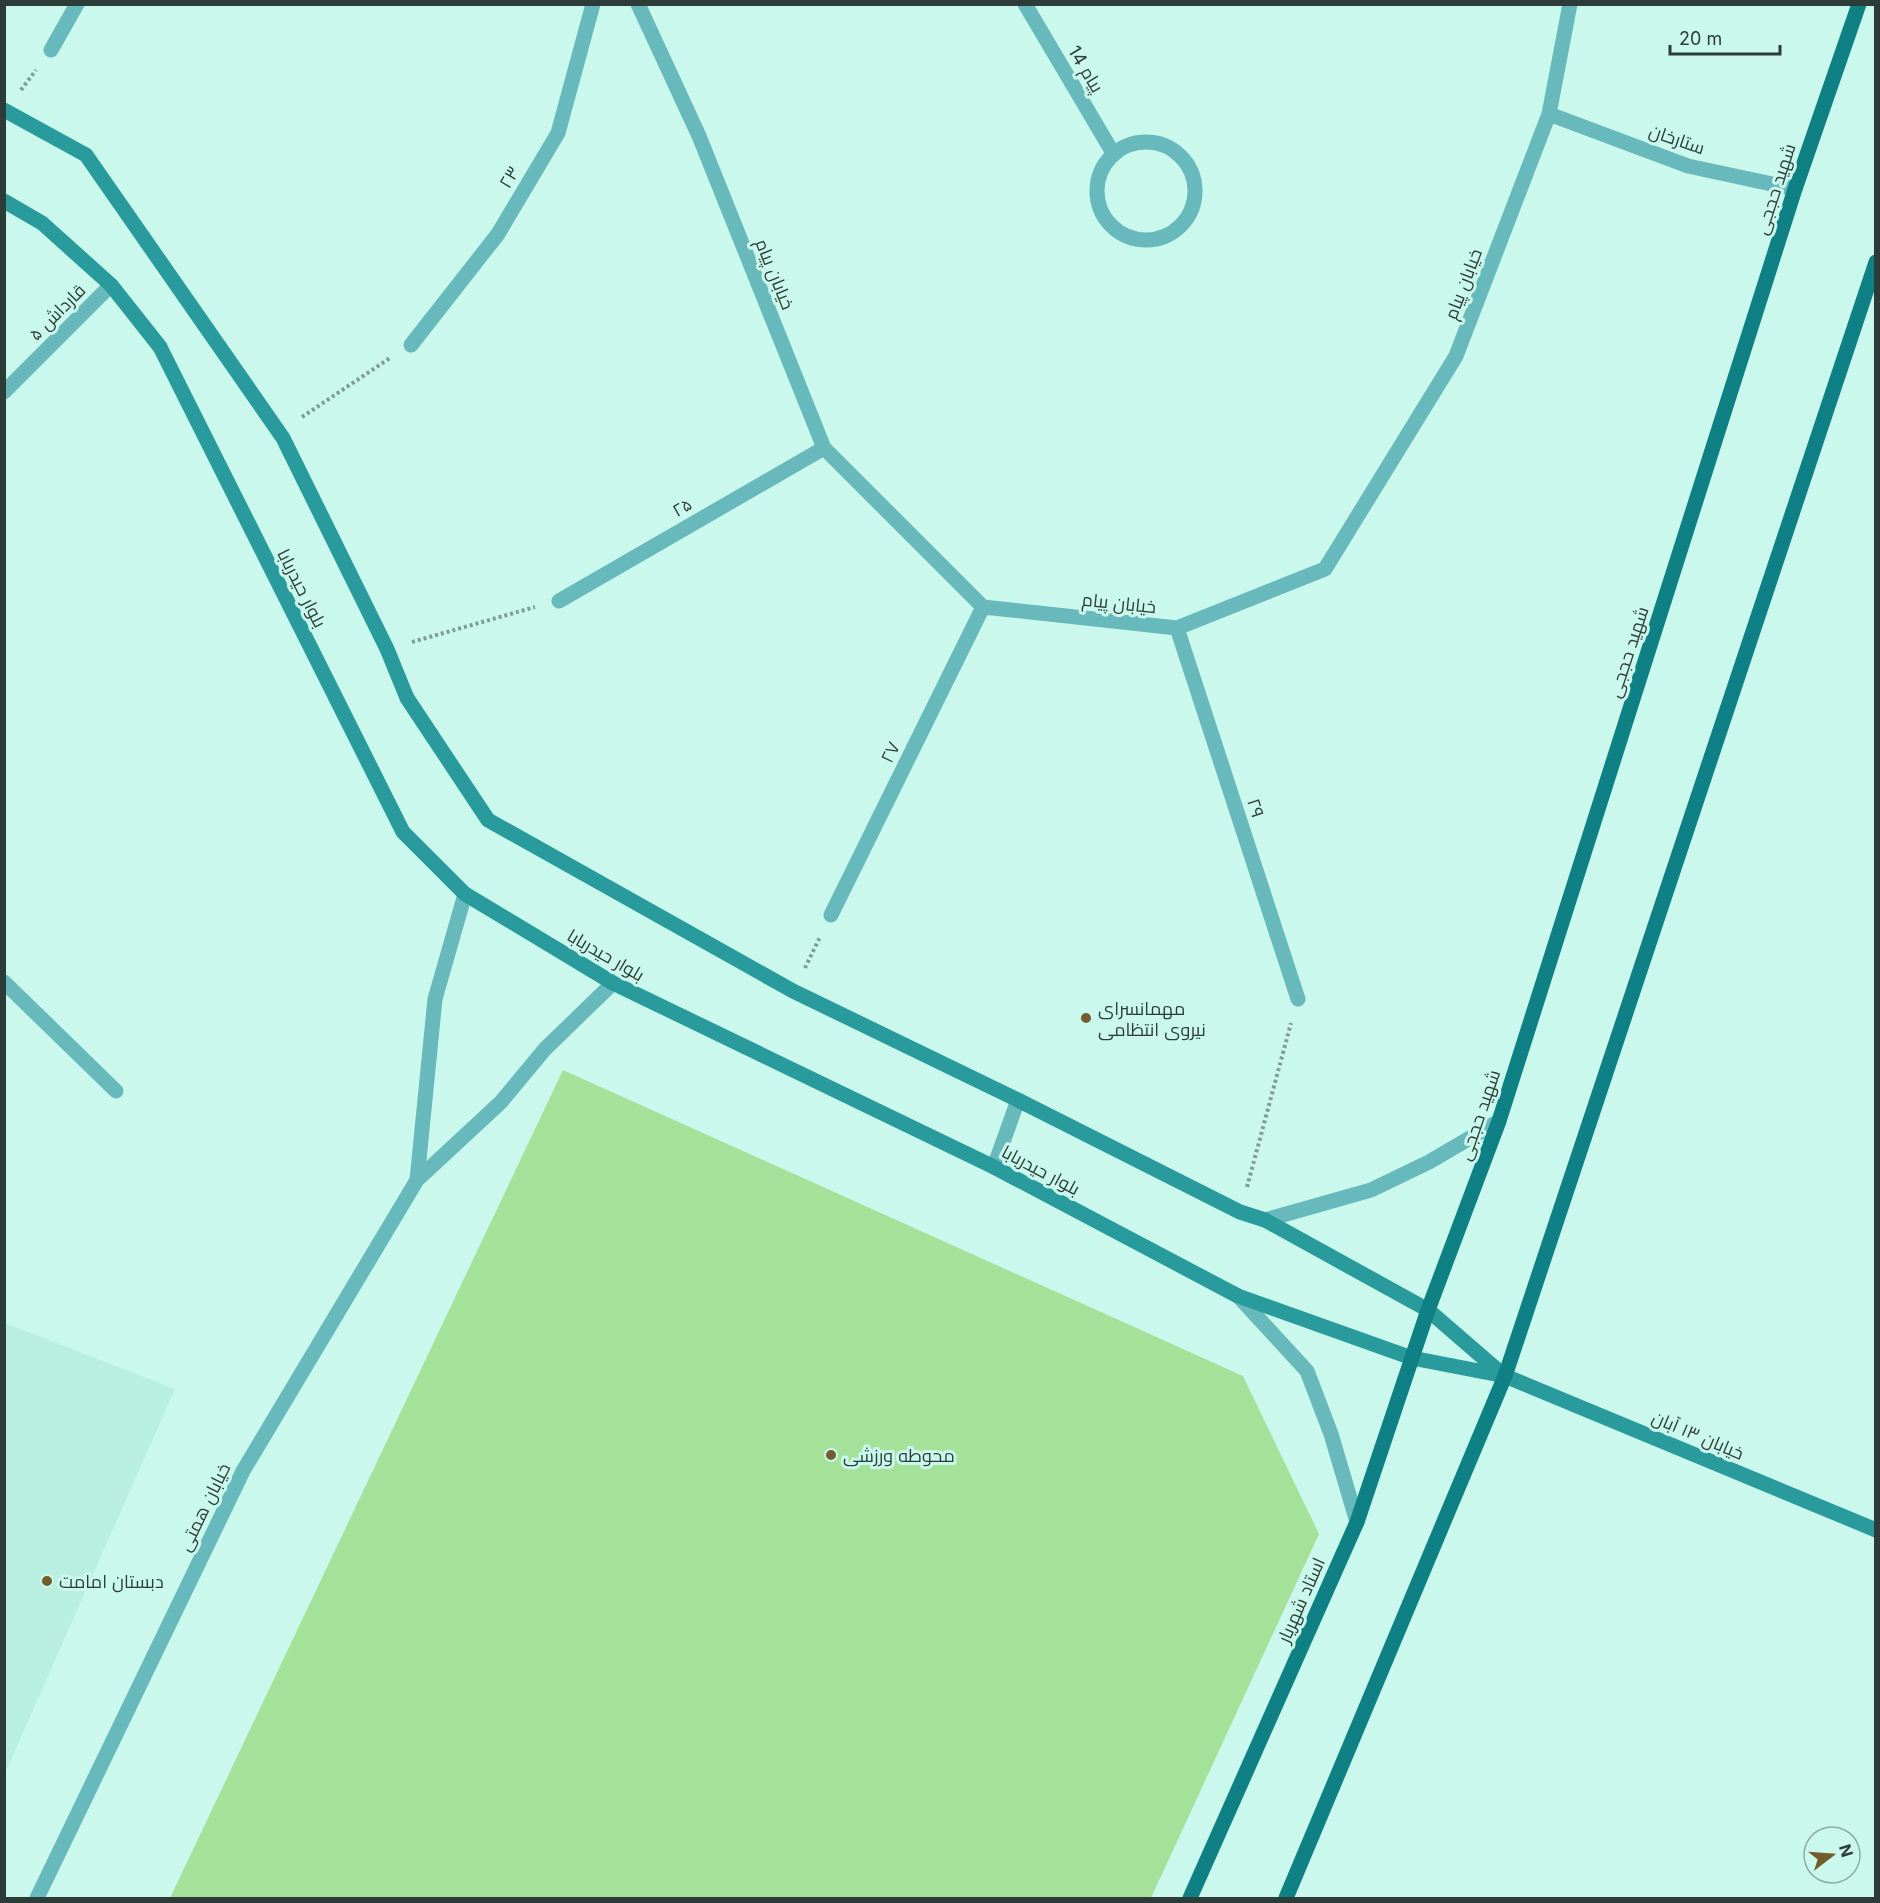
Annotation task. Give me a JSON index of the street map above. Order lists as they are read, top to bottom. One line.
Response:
{"streets":{"main road":["شهید حججی","استاد شهریار"],"street":["پیام 14","ستارخان","۲۳","خیابان پیام","۵ قارداش","۲۵","بلوار حیدربابا","۲۷","۲۹","خیابان ۱۳ آبان","خیابان همتی"]},"crossings":[["ستارخان","شهید حججی"],["ستارخان","خیابان پیام"],["شهید حججی","استاد شهریار"],["خیابان پیام","۲۵"],["خیابان پیام","۲۷"],["خیابان پیام","۲۹"],["۵ قارداش","بلوار حیدربابا"],["بلوار حیدربابا","خیابان ۱۳ آبان"],["بلوار حیدربابا","استاد شهریار"]],"places":["مهمانسرای نیروی انتظامی","محوطه ورزشی","دبستان امامت"],"scale_bar":"20 m","north":"right"}
